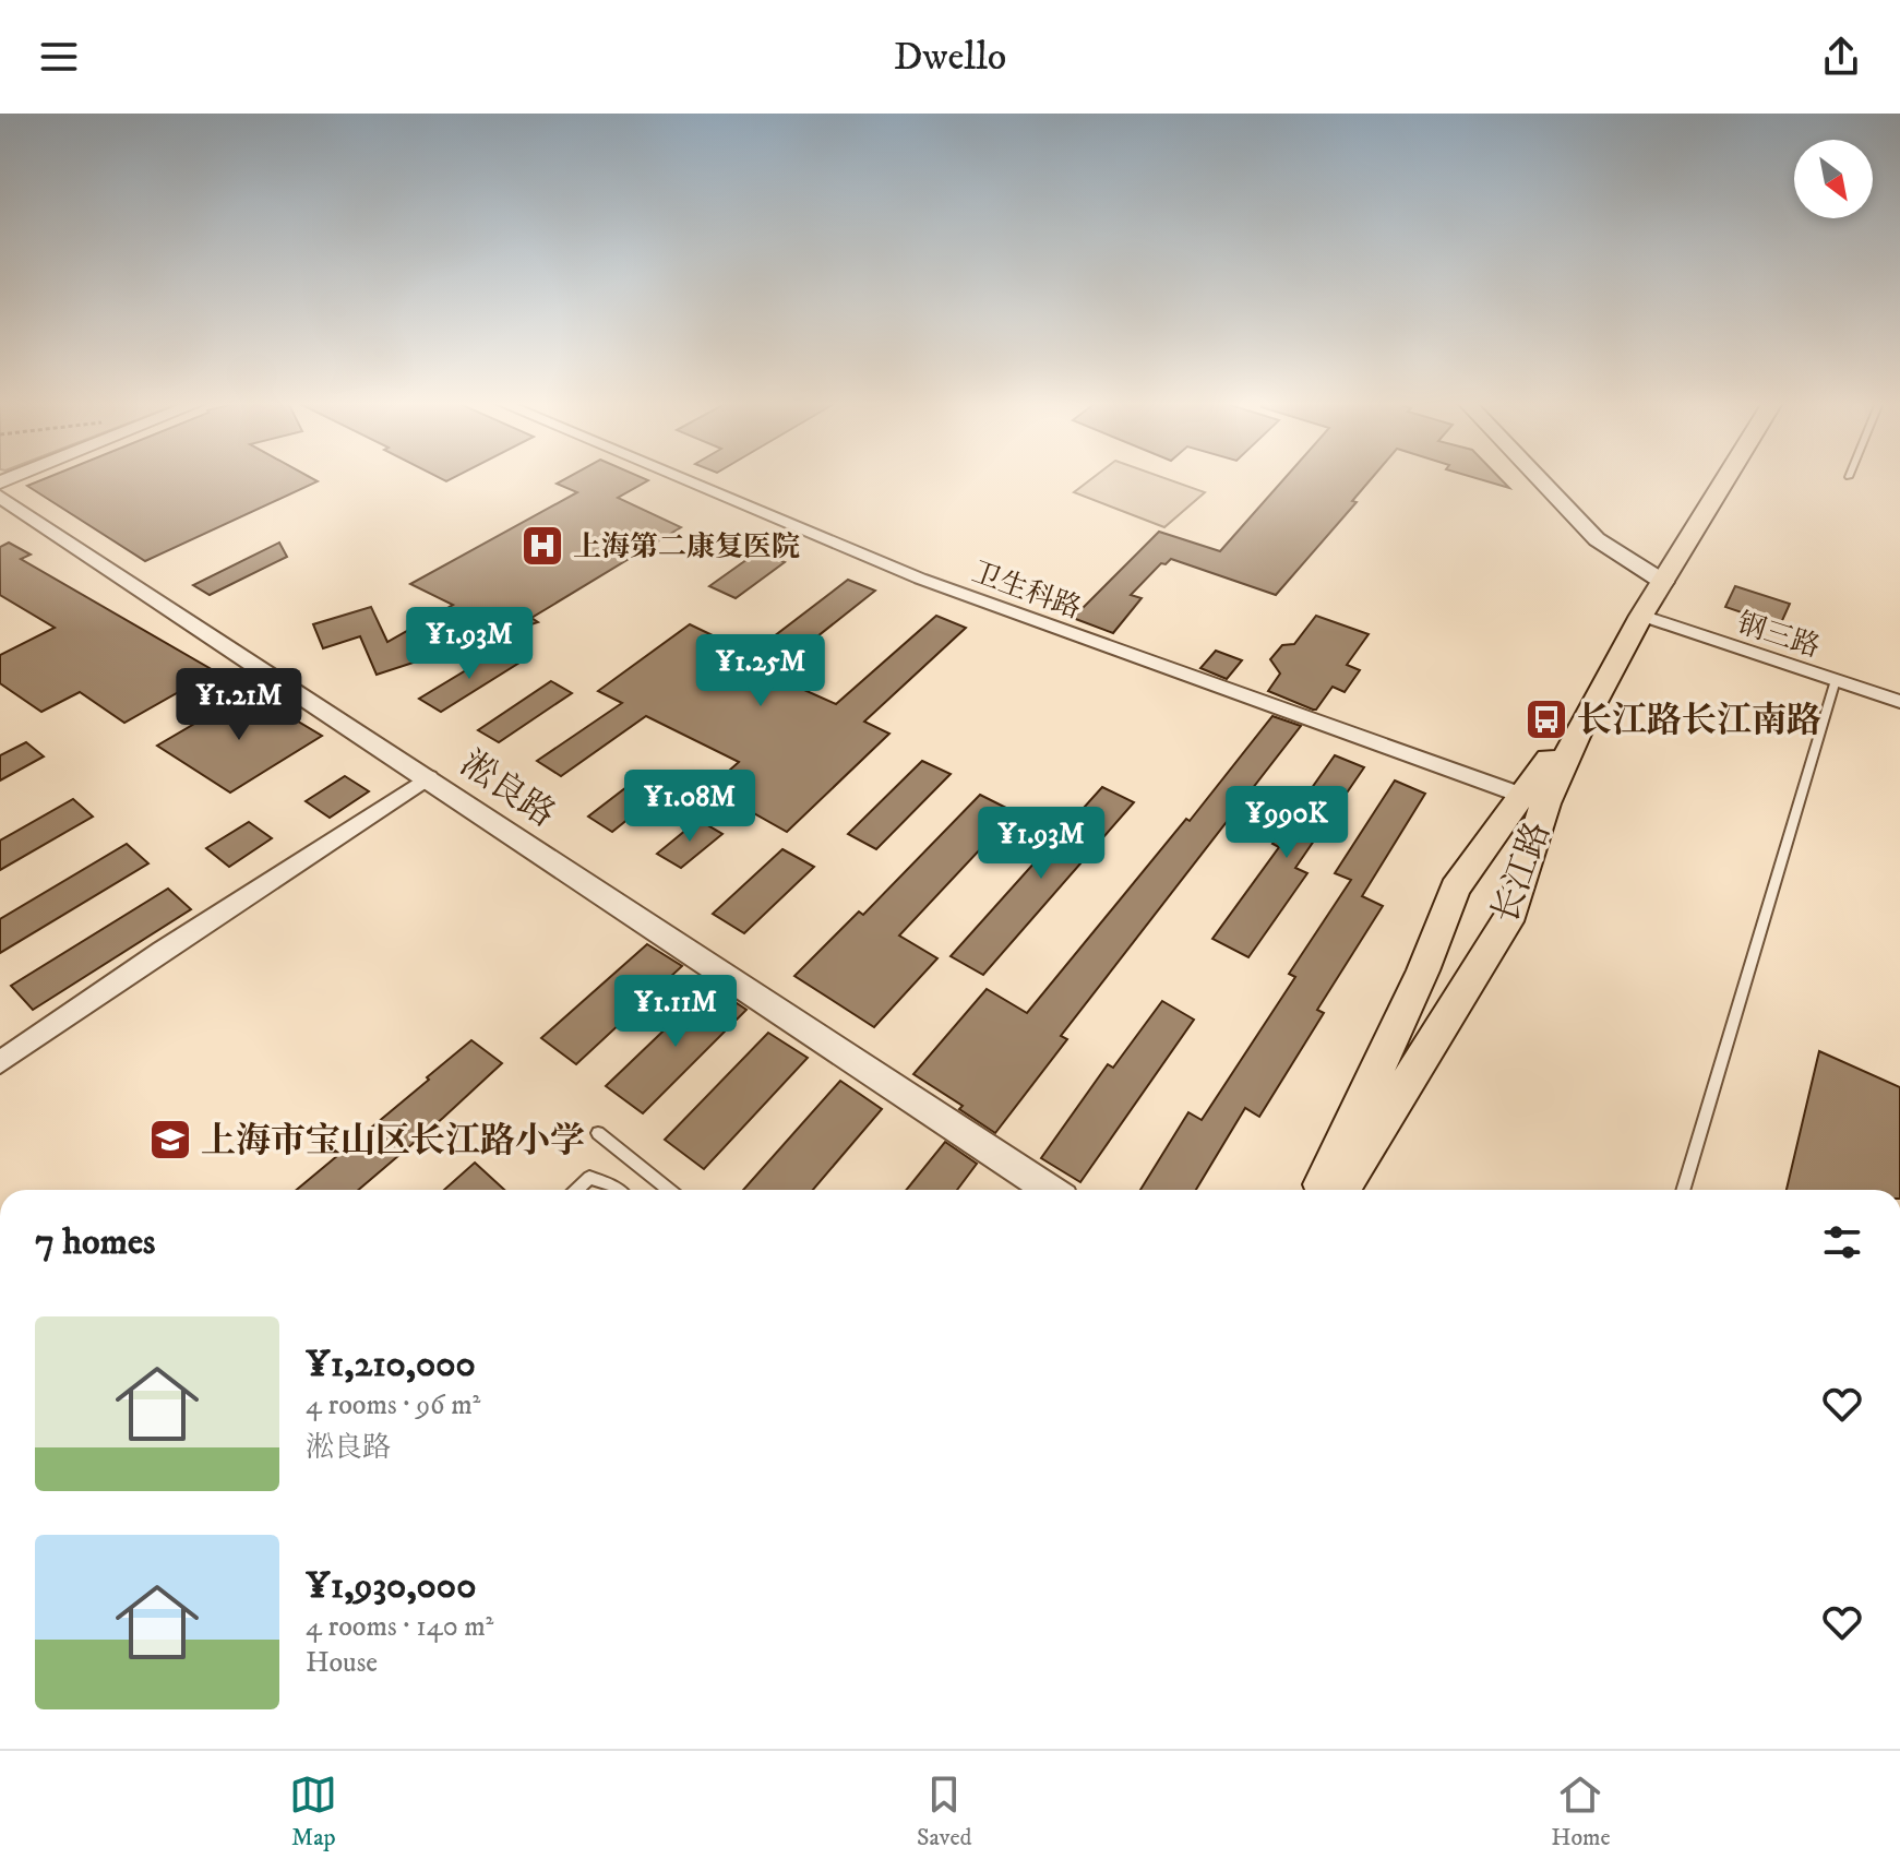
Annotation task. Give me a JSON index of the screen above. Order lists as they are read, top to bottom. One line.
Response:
{"streets":{"main road":["长江路"],"street":["卫生科路","钢三路","淞良路"]},"crossings":[["卫生科路","长江路"],["钢三路","长江路"]],"places":{"hospital":["上海第二康复医院"],"bus stop":["长江路长江南路"],"school or university":["上海市宝山区长江路小学"]},"north":"bottom right","page":{"header":"Dwello","price":["¥1.93M","¥1.25M","¥1.21M","¥1.08M","¥990K","¥1.93M","¥1.11M"],"heading":"7 homes","list":[{"name":"¥1,210,000","note":"4 rooms · 96 m² · 淞良路"},{"name":"¥1,930,000","note":"4 rooms · 140 m² · House"}],"tabs":["Map","Saved","Home"]}}
